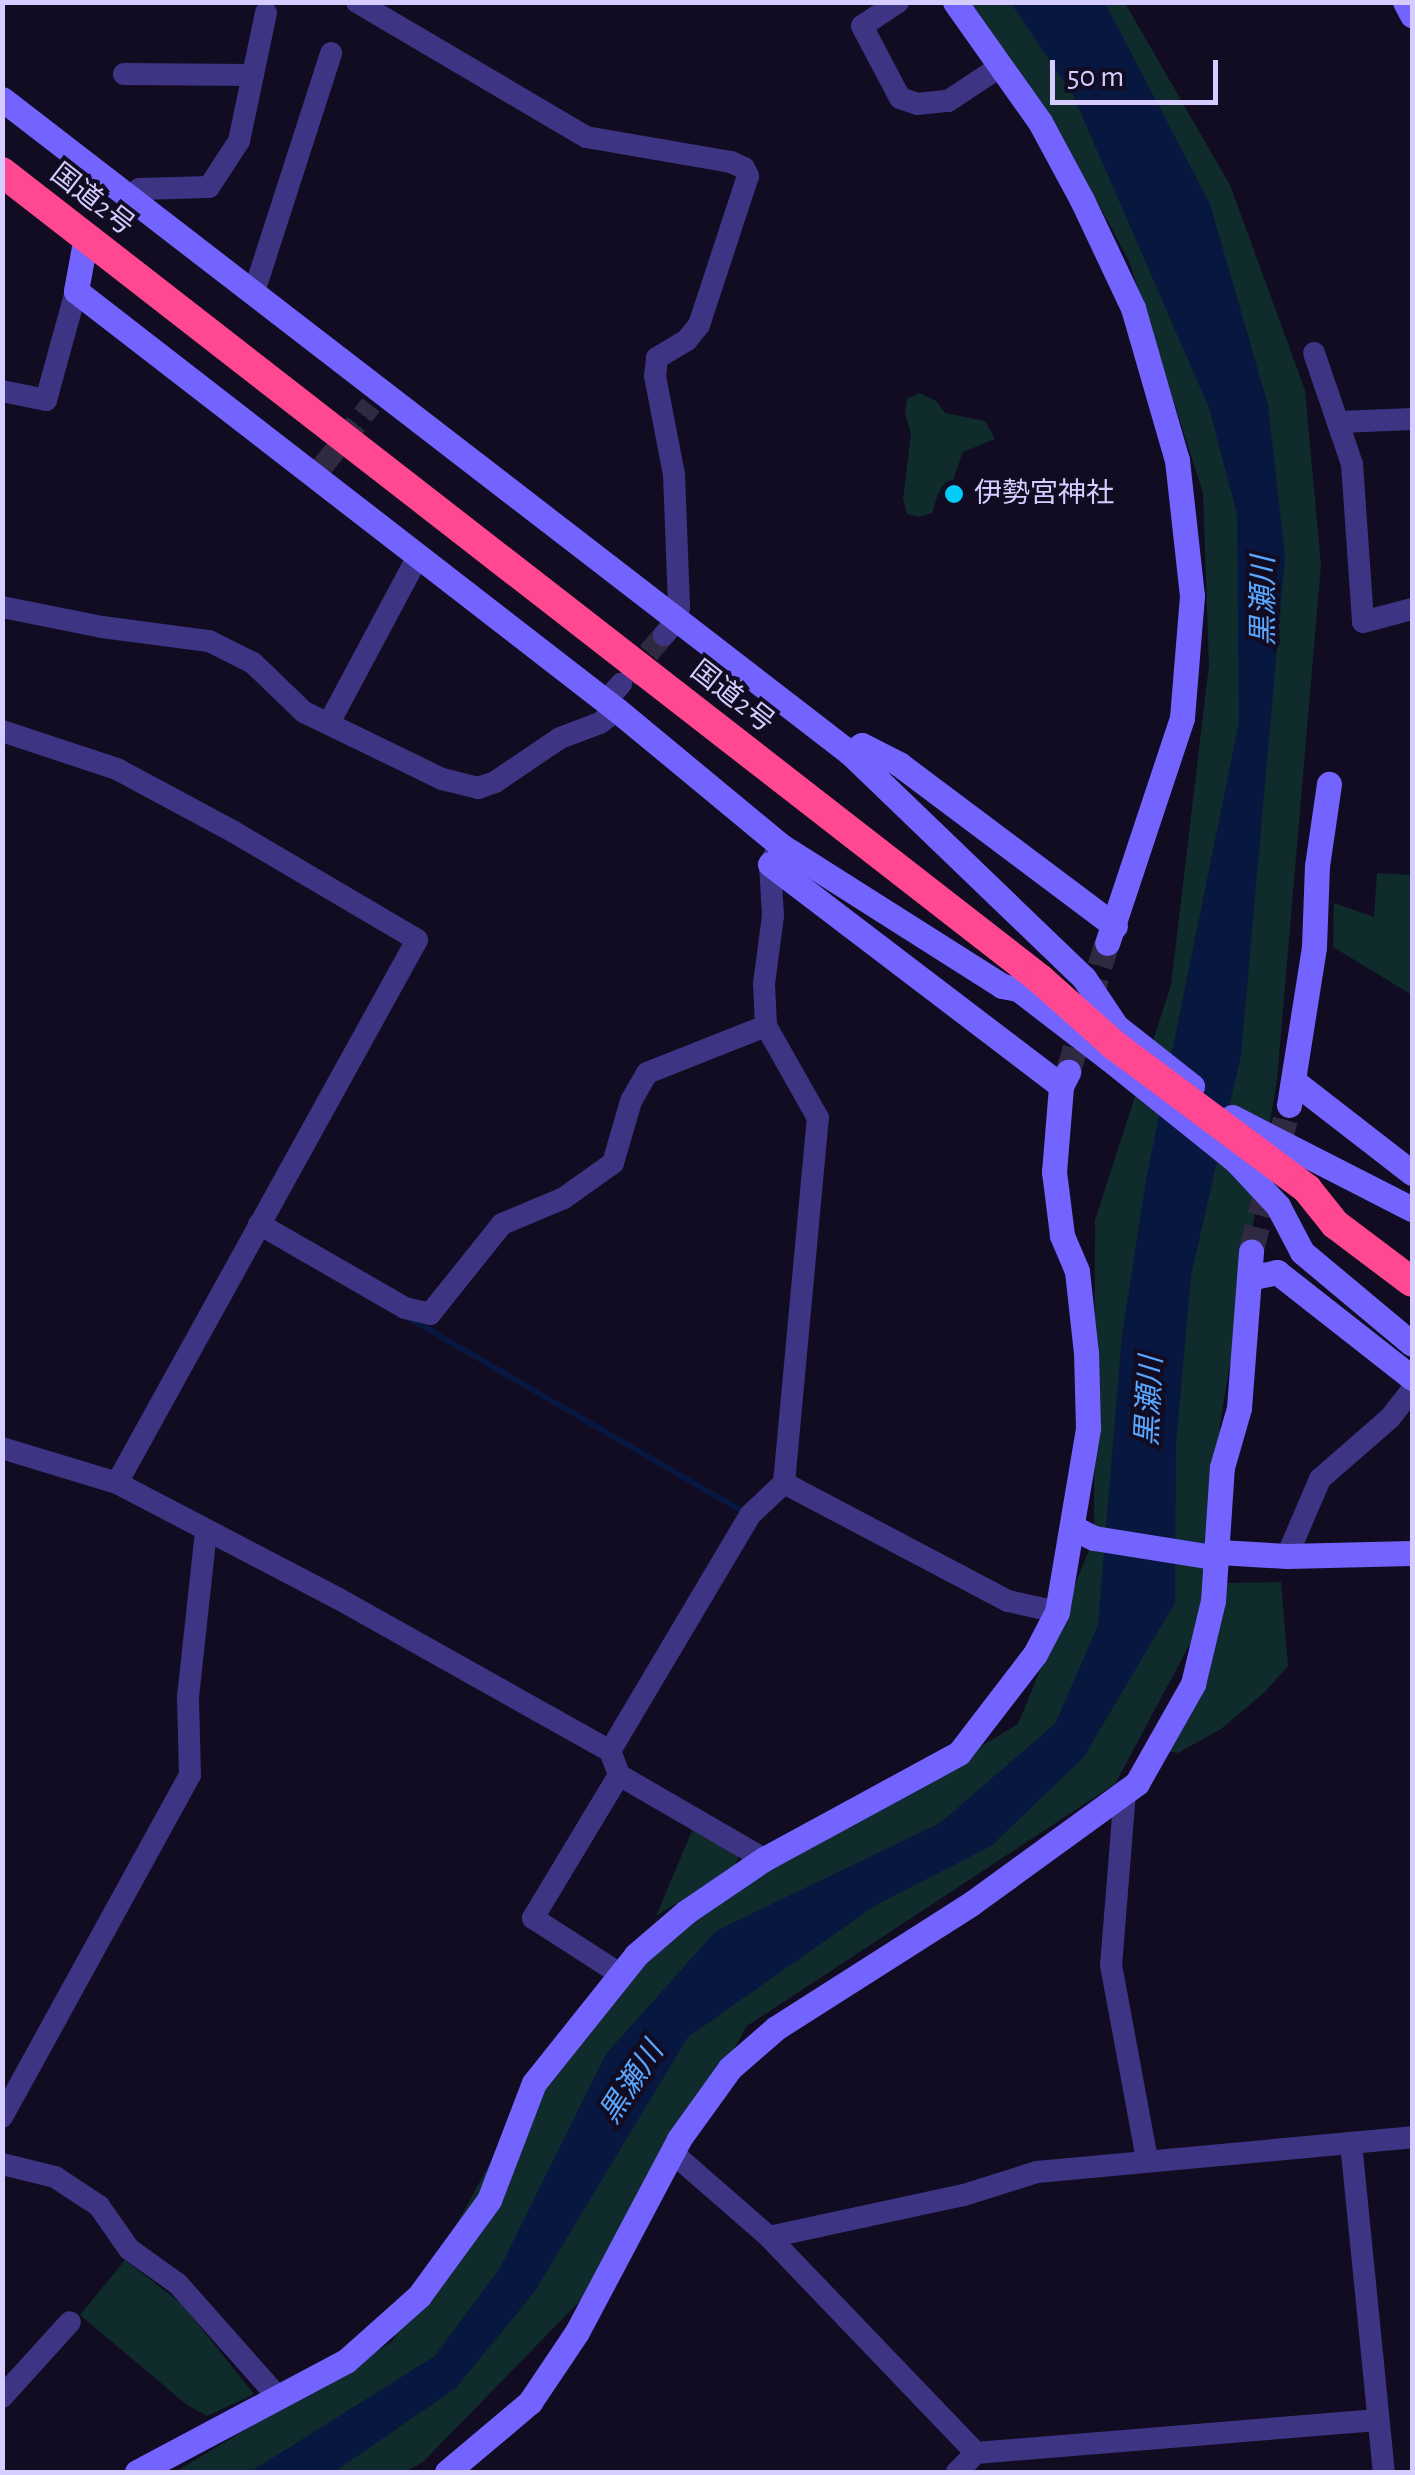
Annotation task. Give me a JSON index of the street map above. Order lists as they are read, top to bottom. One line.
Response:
{"streets":{"highway":["国道2号"]},"water":["黒瀬川"],"places":["伊勢宮神社"],"scale_bar":"50 m"}
